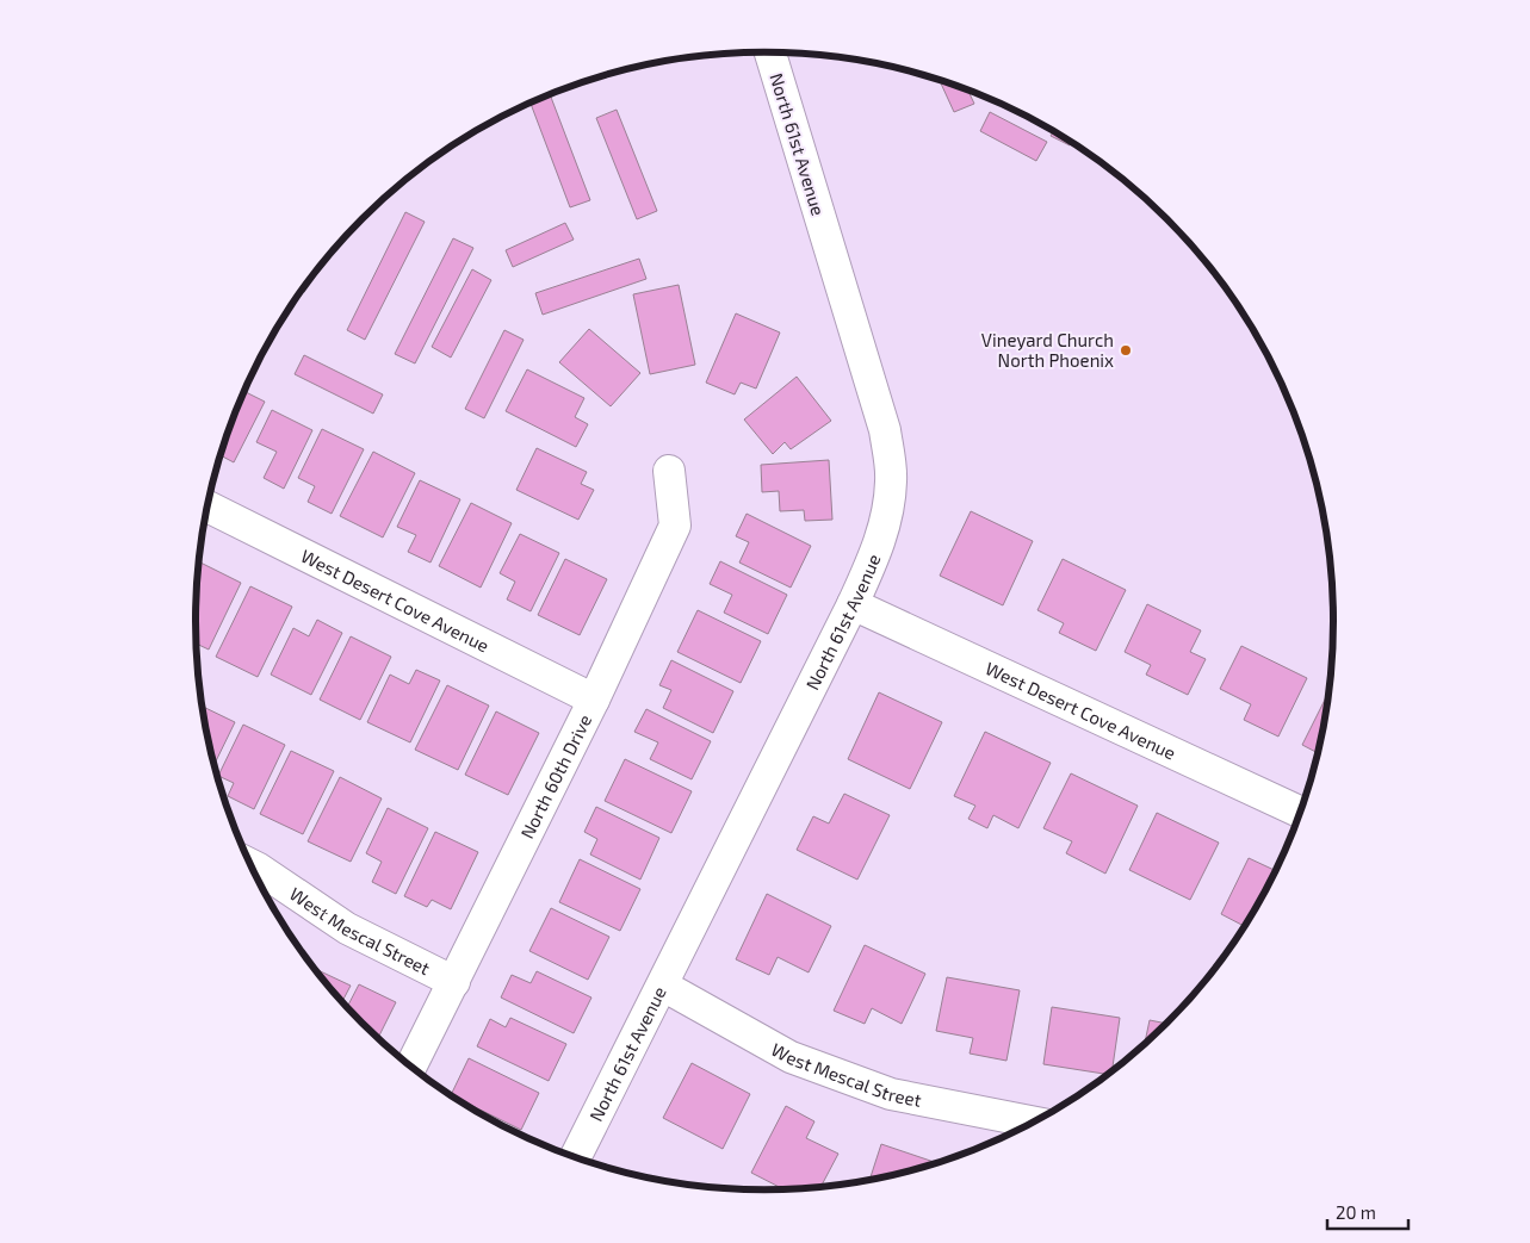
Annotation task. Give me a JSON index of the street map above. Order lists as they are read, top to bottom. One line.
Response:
{"streets":{"street":["North 61st Avenue","West Desert Cove Avenue","North 60th Drive","West Mescal Street"]},"crossings":[["North 61st Avenue","West Desert Cove Avenue"],["North 61st Avenue","West Mescal Street"],["West Desert Cove Avenue","North 60th Drive"],["North 60th Drive","West Mescal Street"]],"places":["Vineyard Church North Phoenix"],"scale_bar":"20 m"}
